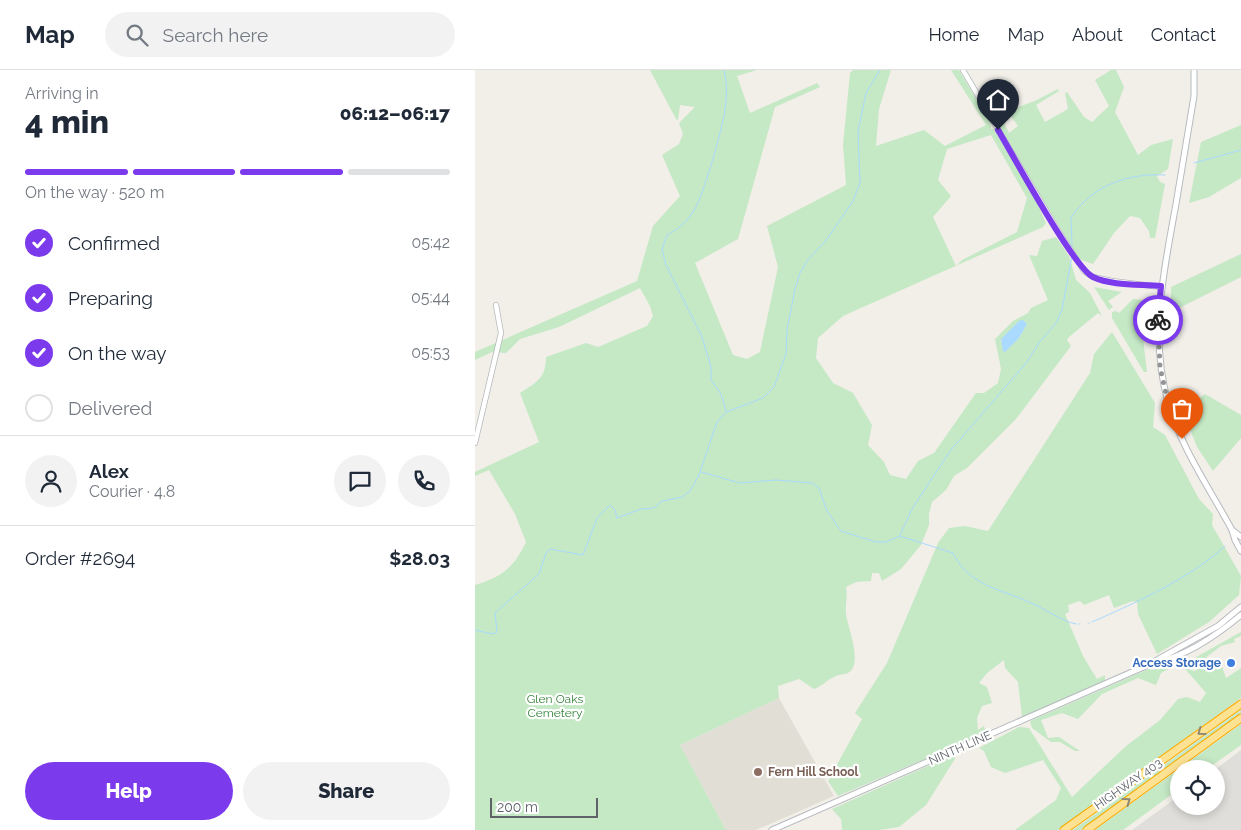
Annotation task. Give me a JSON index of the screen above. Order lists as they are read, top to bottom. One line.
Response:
{"streets":{"highway":["HIGHWAY 403"],"main road":["NINTH LINE"]},"parks":["Glen Oaks Cemetery"],"places":["Access Storage","Fern Hill School"],"scale_bar":"200 m","page":{"header":"Map","search":"Search here","nav":["Home","Map","About","Contact"],"heading":["4 min","Arriving in","06:12–06:17"],"panel":["Alex","Courier · 4.8","Order #2694","$28.03"],"bar":"On the way · 520 m","list":[["Confirmed","05:42"],["Preparing","05:44"],["On the way","05:53"],"Delivered"],"buttons":["Help","Share"],"scale":"200 m"}}
